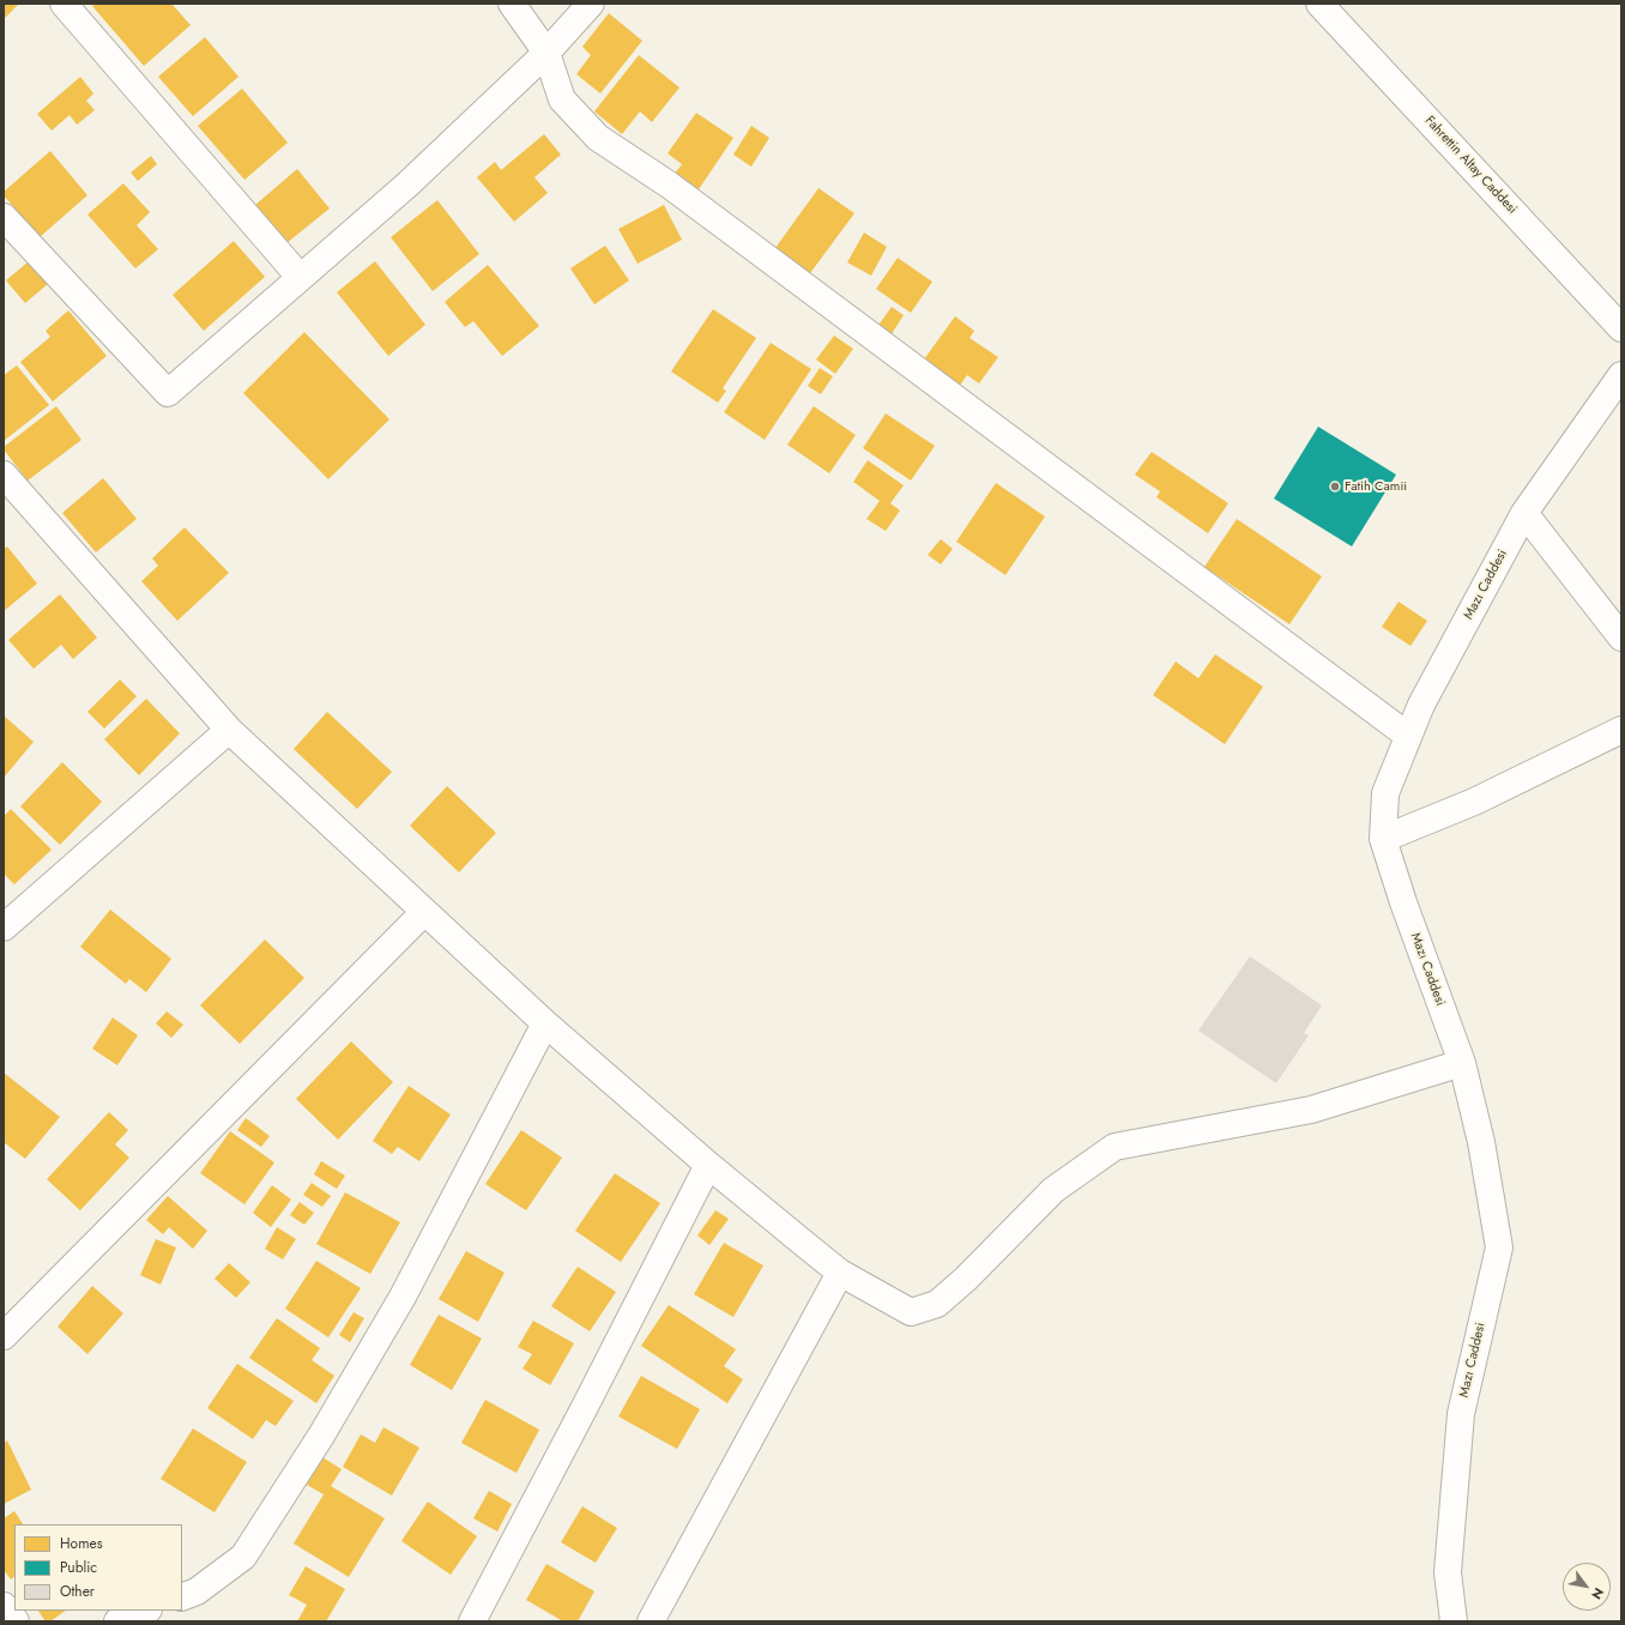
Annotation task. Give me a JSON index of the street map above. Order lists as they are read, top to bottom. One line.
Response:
{"streets":{"street":["Fahrettin Altay Caddesi","Mazı Caddesi"]},"places":["Fatih Camii"],"legend":["Homes","Public","Other"],"north":"bottom right"}
